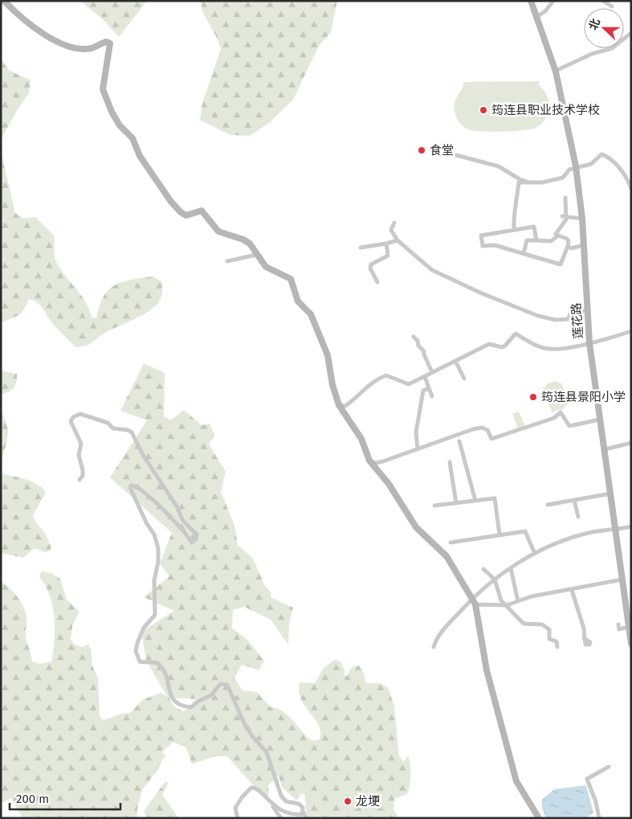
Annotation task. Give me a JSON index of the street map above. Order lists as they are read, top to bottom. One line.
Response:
{"streets":{"street":["莲花路"]},"places":["筠连县职业技术学校","食堂","筠连县景阳小学","龙埂"],"scale_bar":"200 m","north":"left"}
